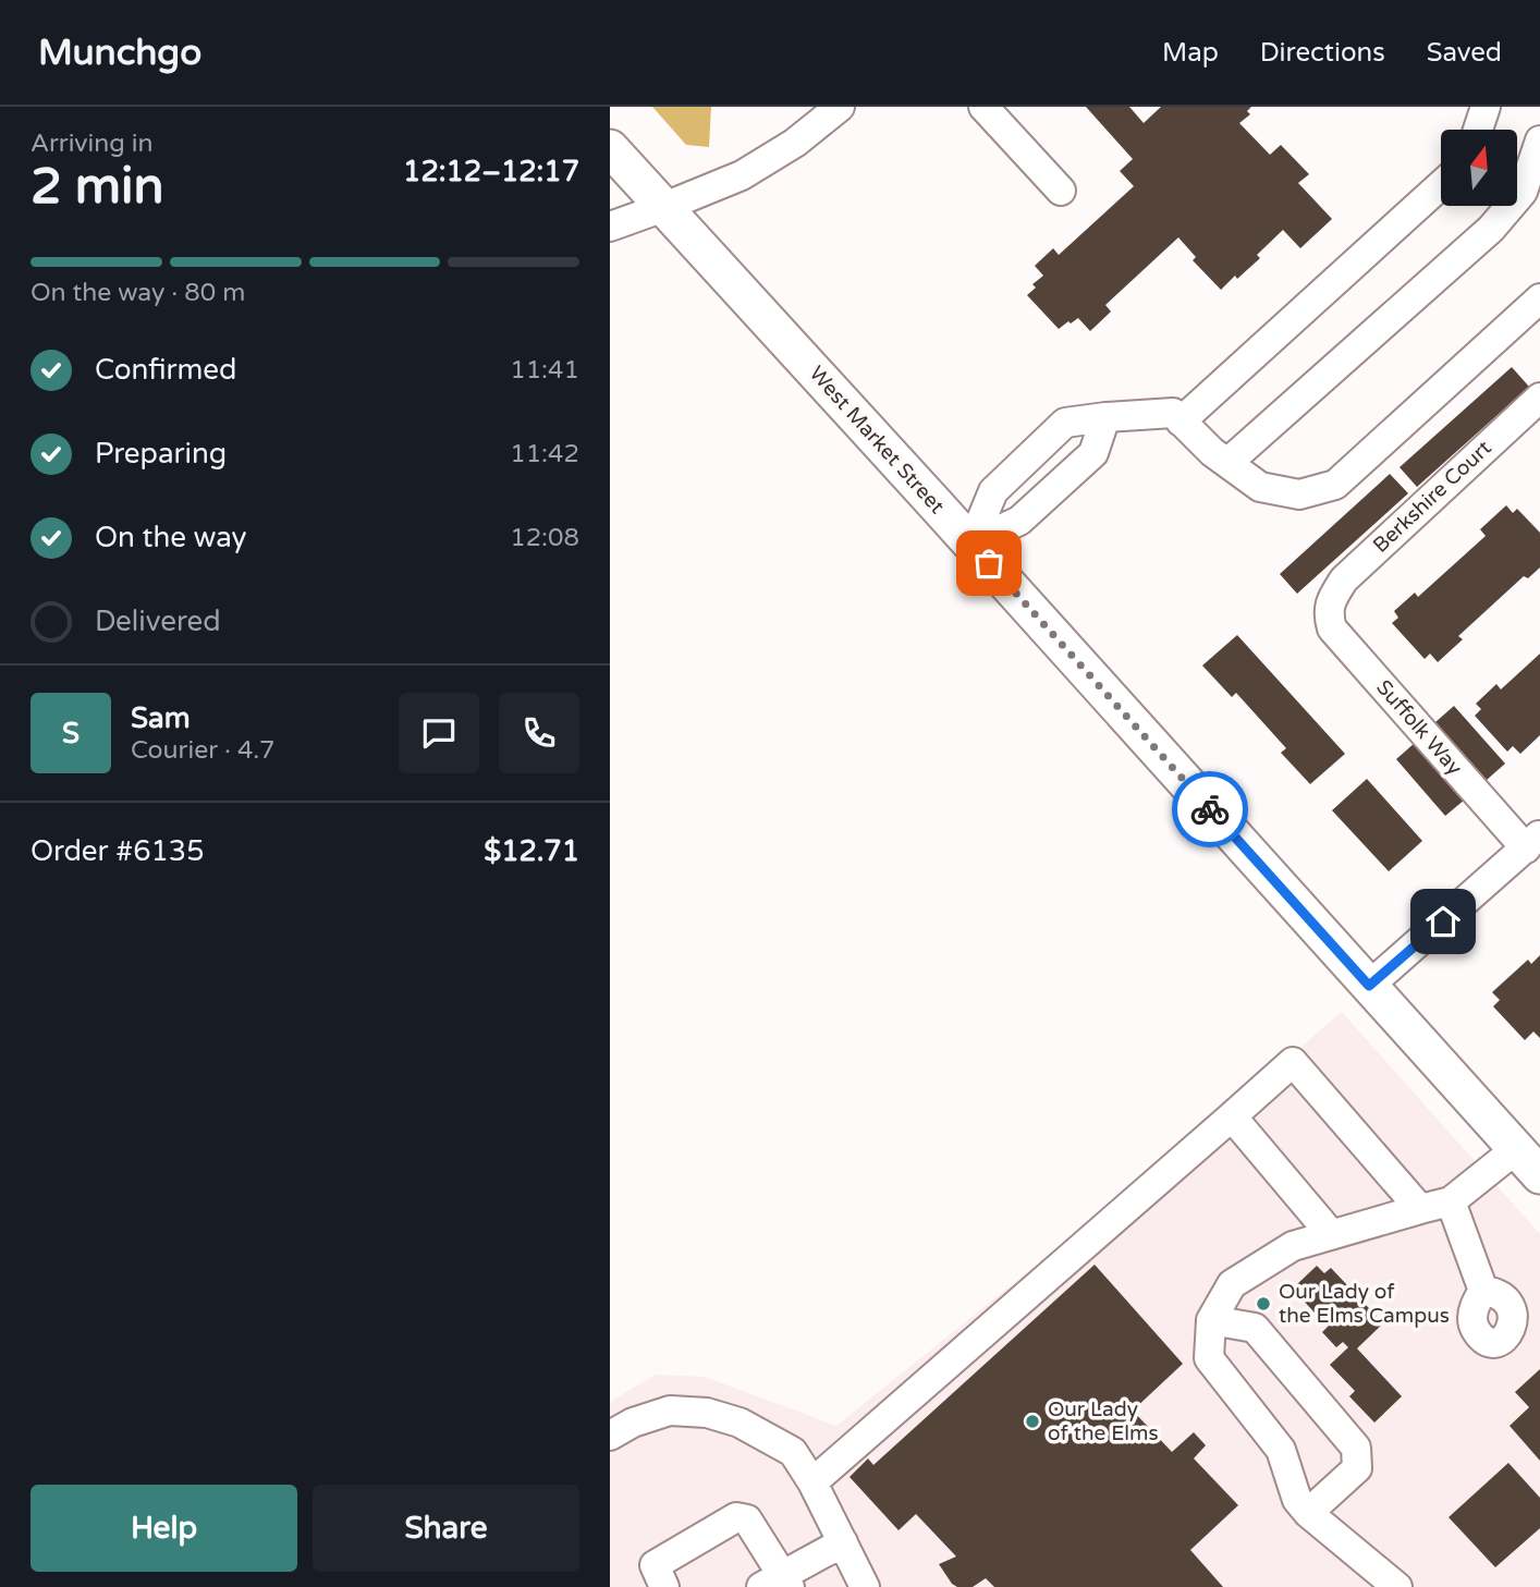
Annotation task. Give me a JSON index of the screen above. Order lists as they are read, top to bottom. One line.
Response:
{"streets":{"main road":["West Market Street"],"street":["Berkshire Court","Suffolk Way"]},"crossings":[["Berkshire Court","Suffolk Way"]],"places":["Our Lady of the Elms Campus","Our Lady of the Elms"],"north":"top","page":{"header":"Munchgo","nav":["Map","Directions","Saved"],"heading":["2 min","Arriving in","12:12–12:17"],"panel":["Sam","Courier · 4.7","Order #6135","$12.71"],"bar":"On the way · 80 m","list":[["Confirmed","11:41"],["Preparing","11:42"],["On the way","12:08"],"Delivered"],"round":"S","buttons":["Help","Share"]}}
